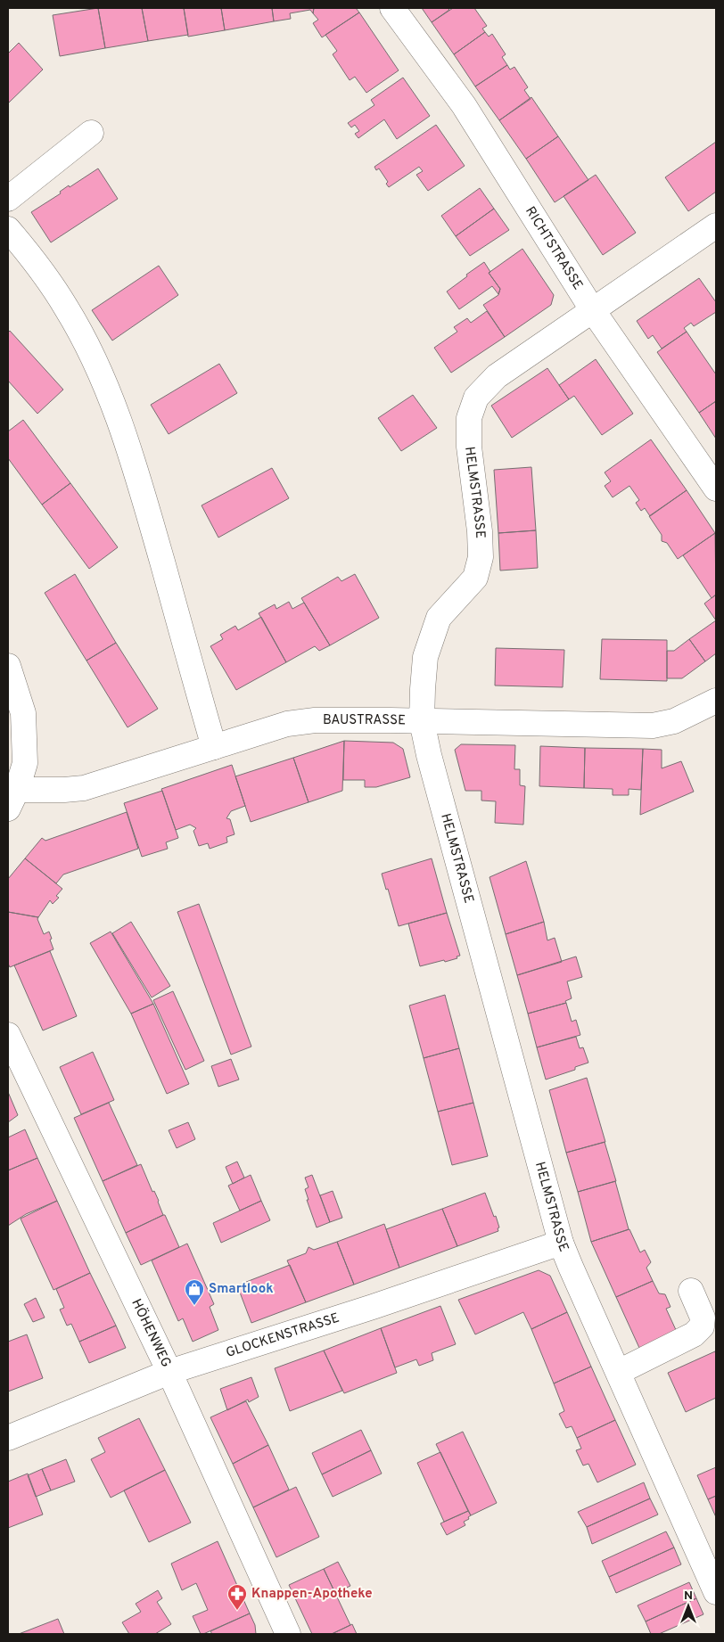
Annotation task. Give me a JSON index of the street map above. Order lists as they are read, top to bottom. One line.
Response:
{"streets":{"street":["RICHTSTRASSE","HELMSTRASSE","BAUSTRASSE","HÖHENWEG","GLOCKENSTRASSE"]},"crossings":[["RICHTSTRASSE","HELMSTRASSE"],["HELMSTRASSE","BAUSTRASSE"],["HELMSTRASSE","GLOCKENSTRASSE"],["HÖHENWEG","GLOCKENSTRASSE"]],"places":{"shop":["Smartlook"],"pharmacy":["Knappen-Apotheke"]},"north":"top"}
